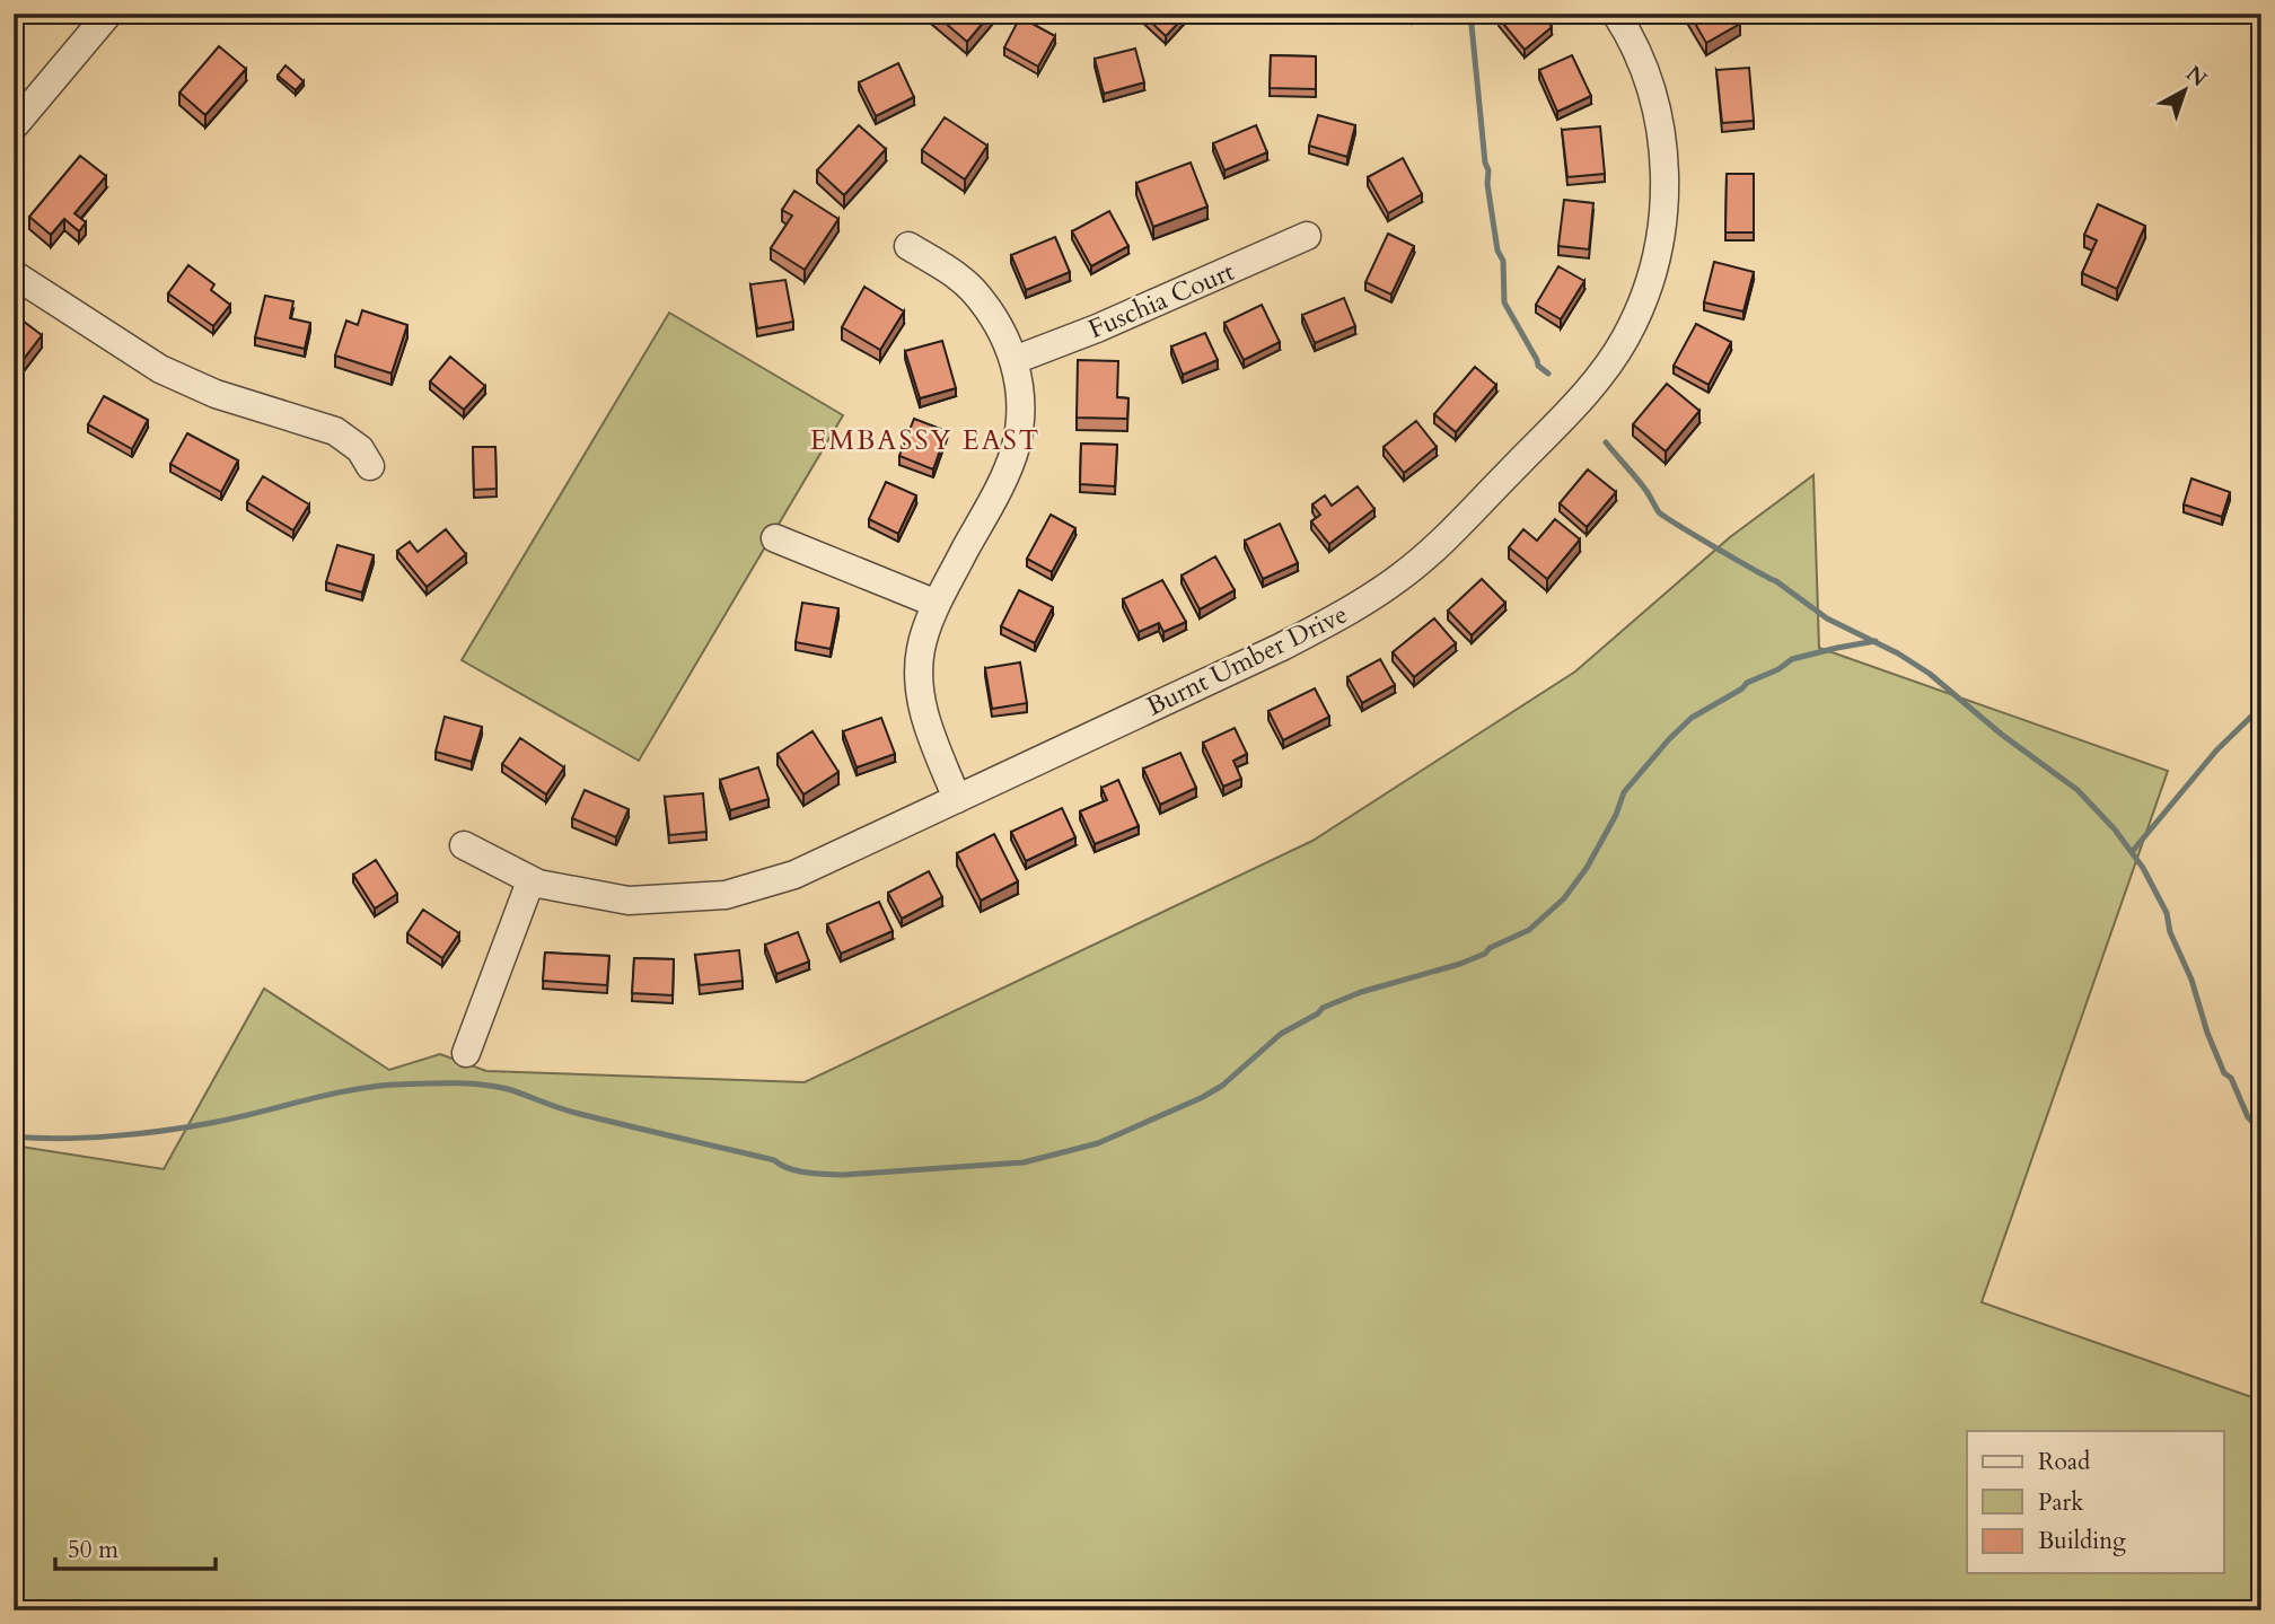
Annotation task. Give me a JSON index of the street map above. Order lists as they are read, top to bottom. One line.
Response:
{"streets":{"street":["Fuschia Court","Burnt Umber Drive"]},"districts":["EMBASSY EAST"],"legend":["Road","Park","Building"],"scale_bar":"50 m","north":"top right"}
